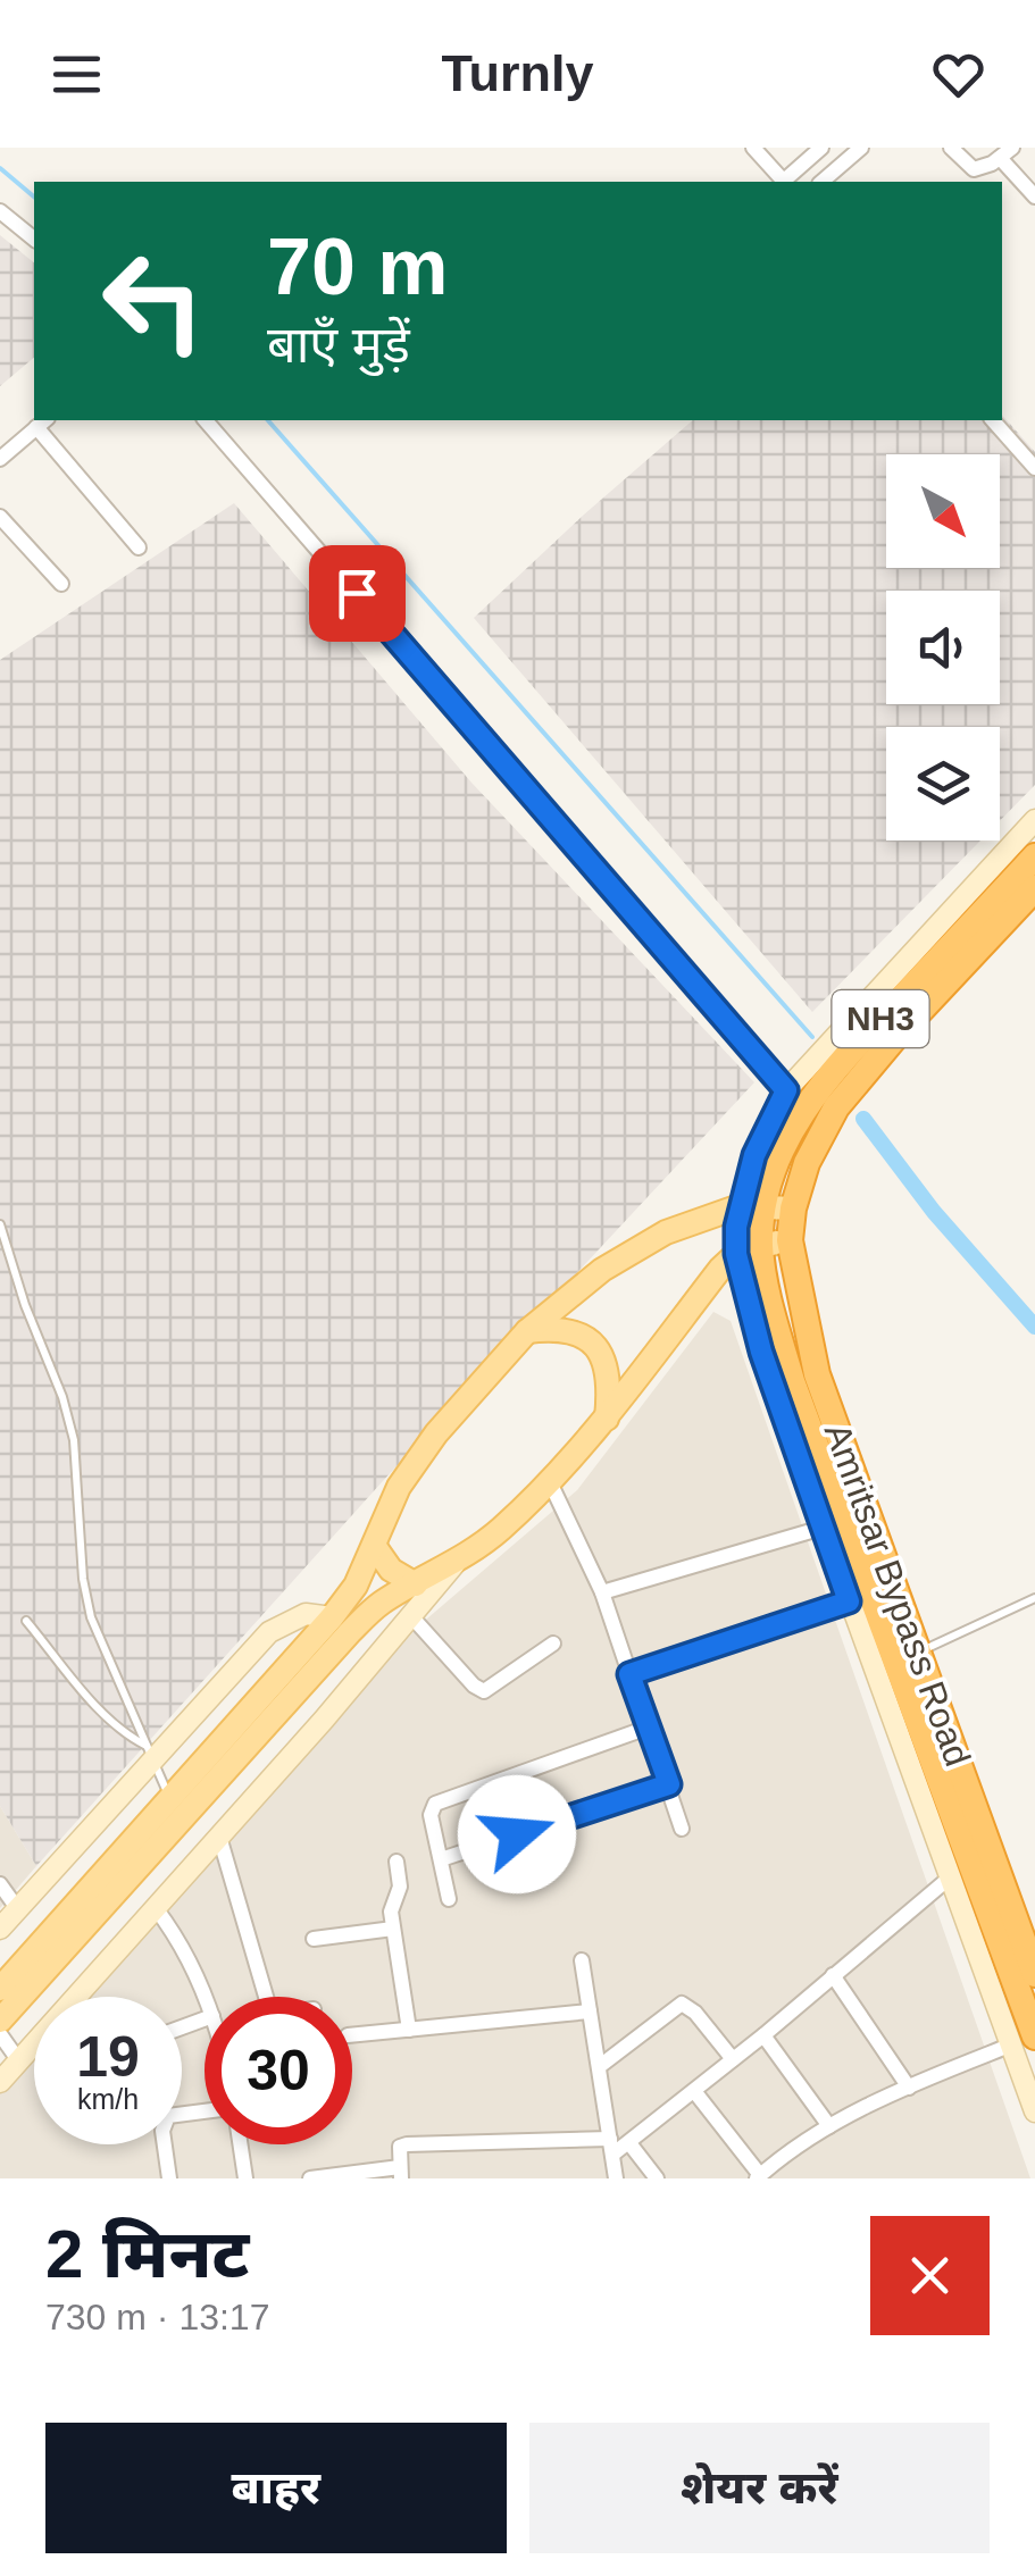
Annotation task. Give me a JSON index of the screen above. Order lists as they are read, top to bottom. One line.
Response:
{"streets":{"highway":["NH3","Amritsar Bypass Road"]},"crossings":[["NH3","Amritsar Bypass Road"]],"north":"bottom right","page":{"header":"Turnly","turn":["70 m","बाएँ मुड़ें"],"speed":"19 km/h","limit":"30","heading":["2 मिनट","730 m · 13:17"],"buttons":["बाहर","शेयर करें"]}}
